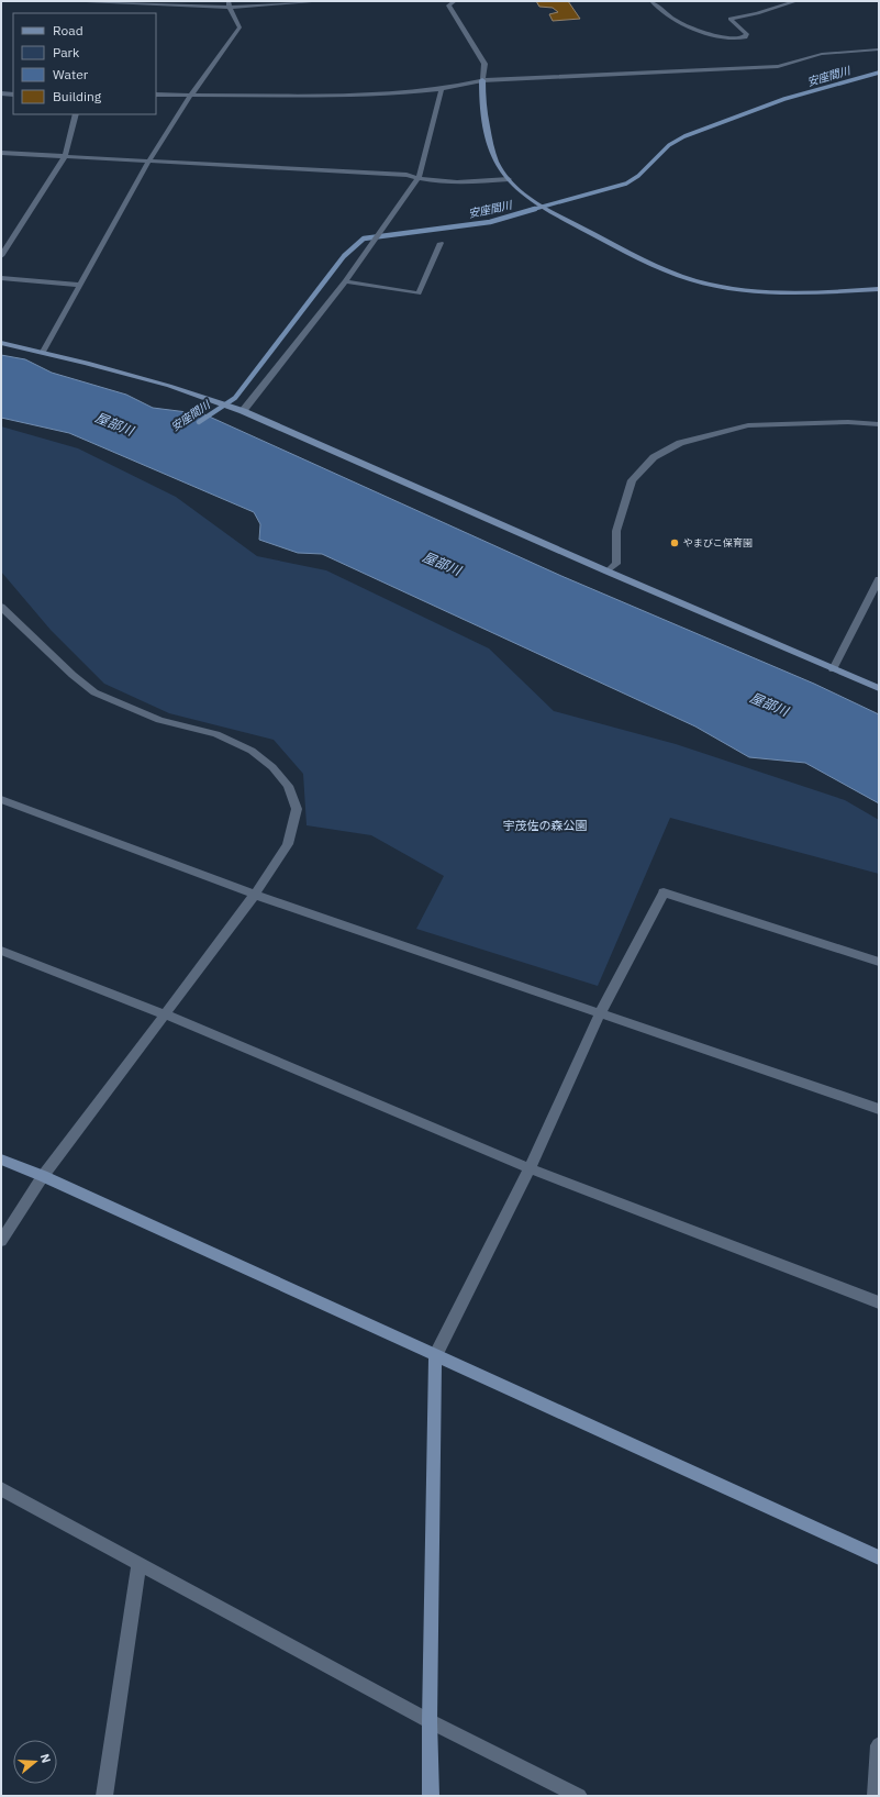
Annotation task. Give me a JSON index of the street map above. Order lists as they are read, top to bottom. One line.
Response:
{"water":["安座間川","屋部川"],"parks":["宇茂佐の森公園"],"places":["やまびこ保育園"],"legend":["Road","Park","Water","Building"],"north":"right"}
